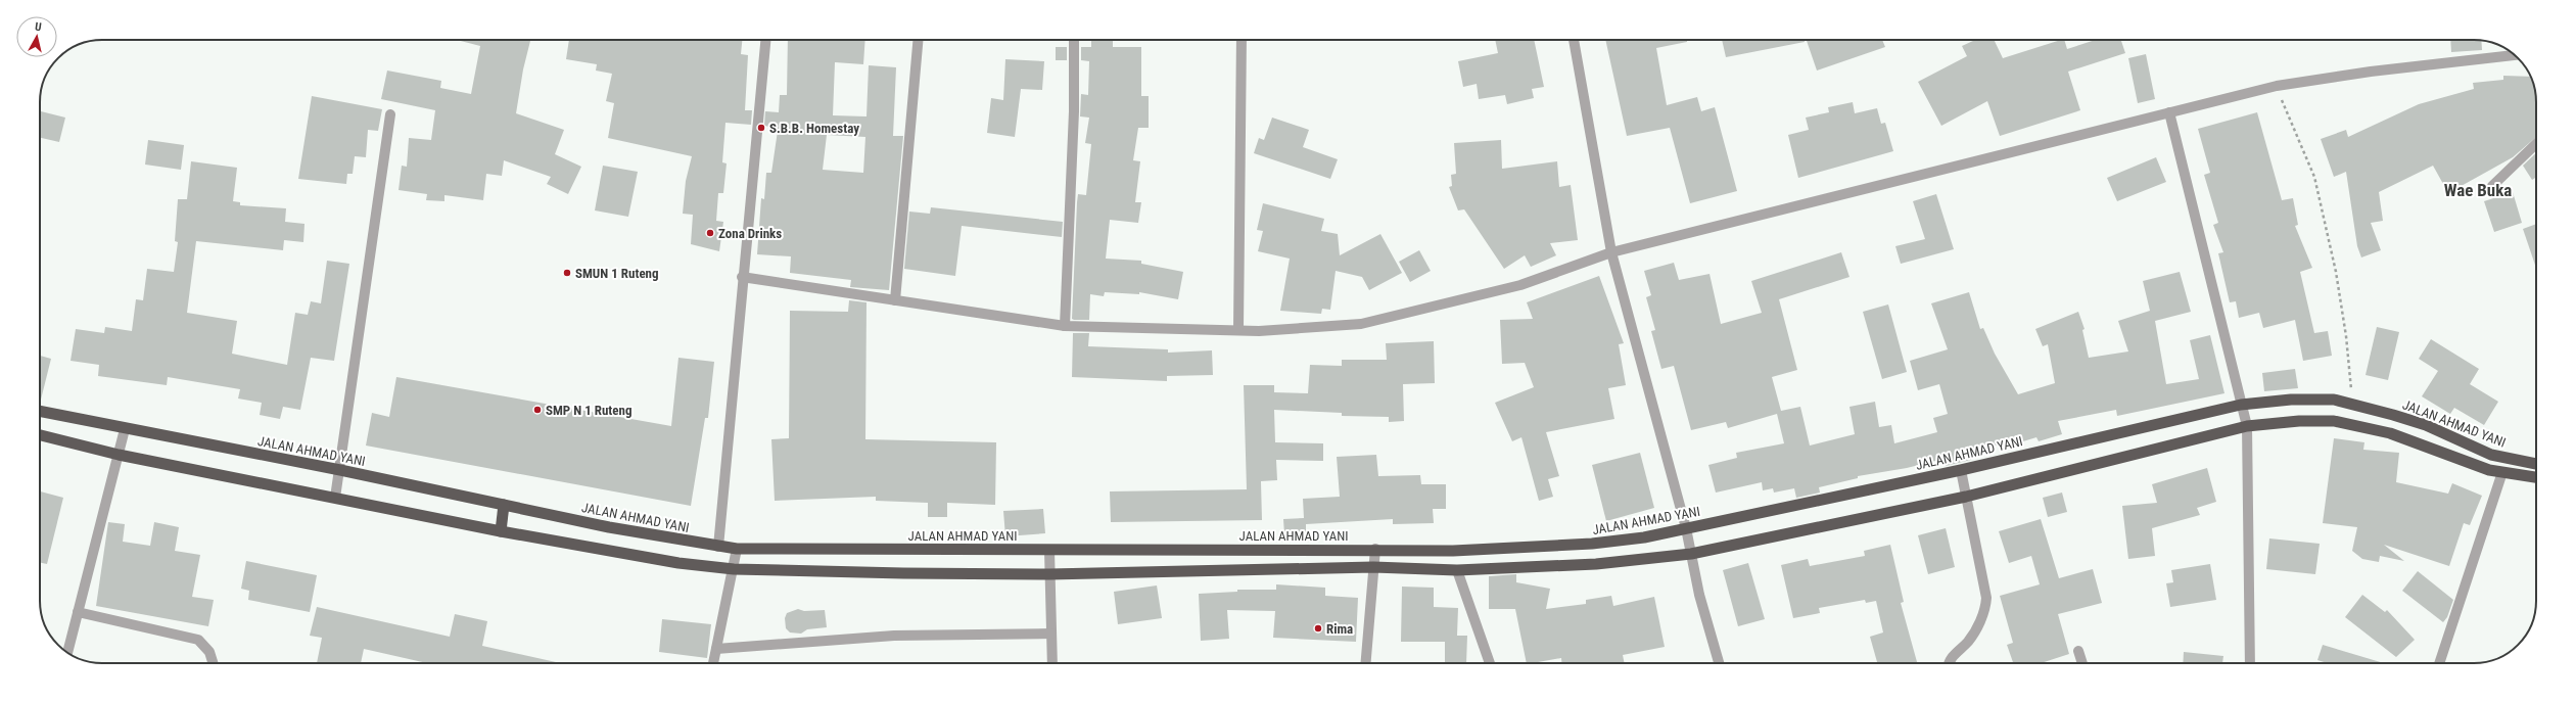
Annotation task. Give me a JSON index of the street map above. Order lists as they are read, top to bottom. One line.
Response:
{"streets":{"highway":["JALAN AHMAD YANI"]},"districts":["Wae Buka"],"places":["S.B.B. Homestay","Zona Drinks","SMUN 1 Ruteng","SMP N 1 Ruteng","Rima"],"north":"top"}
